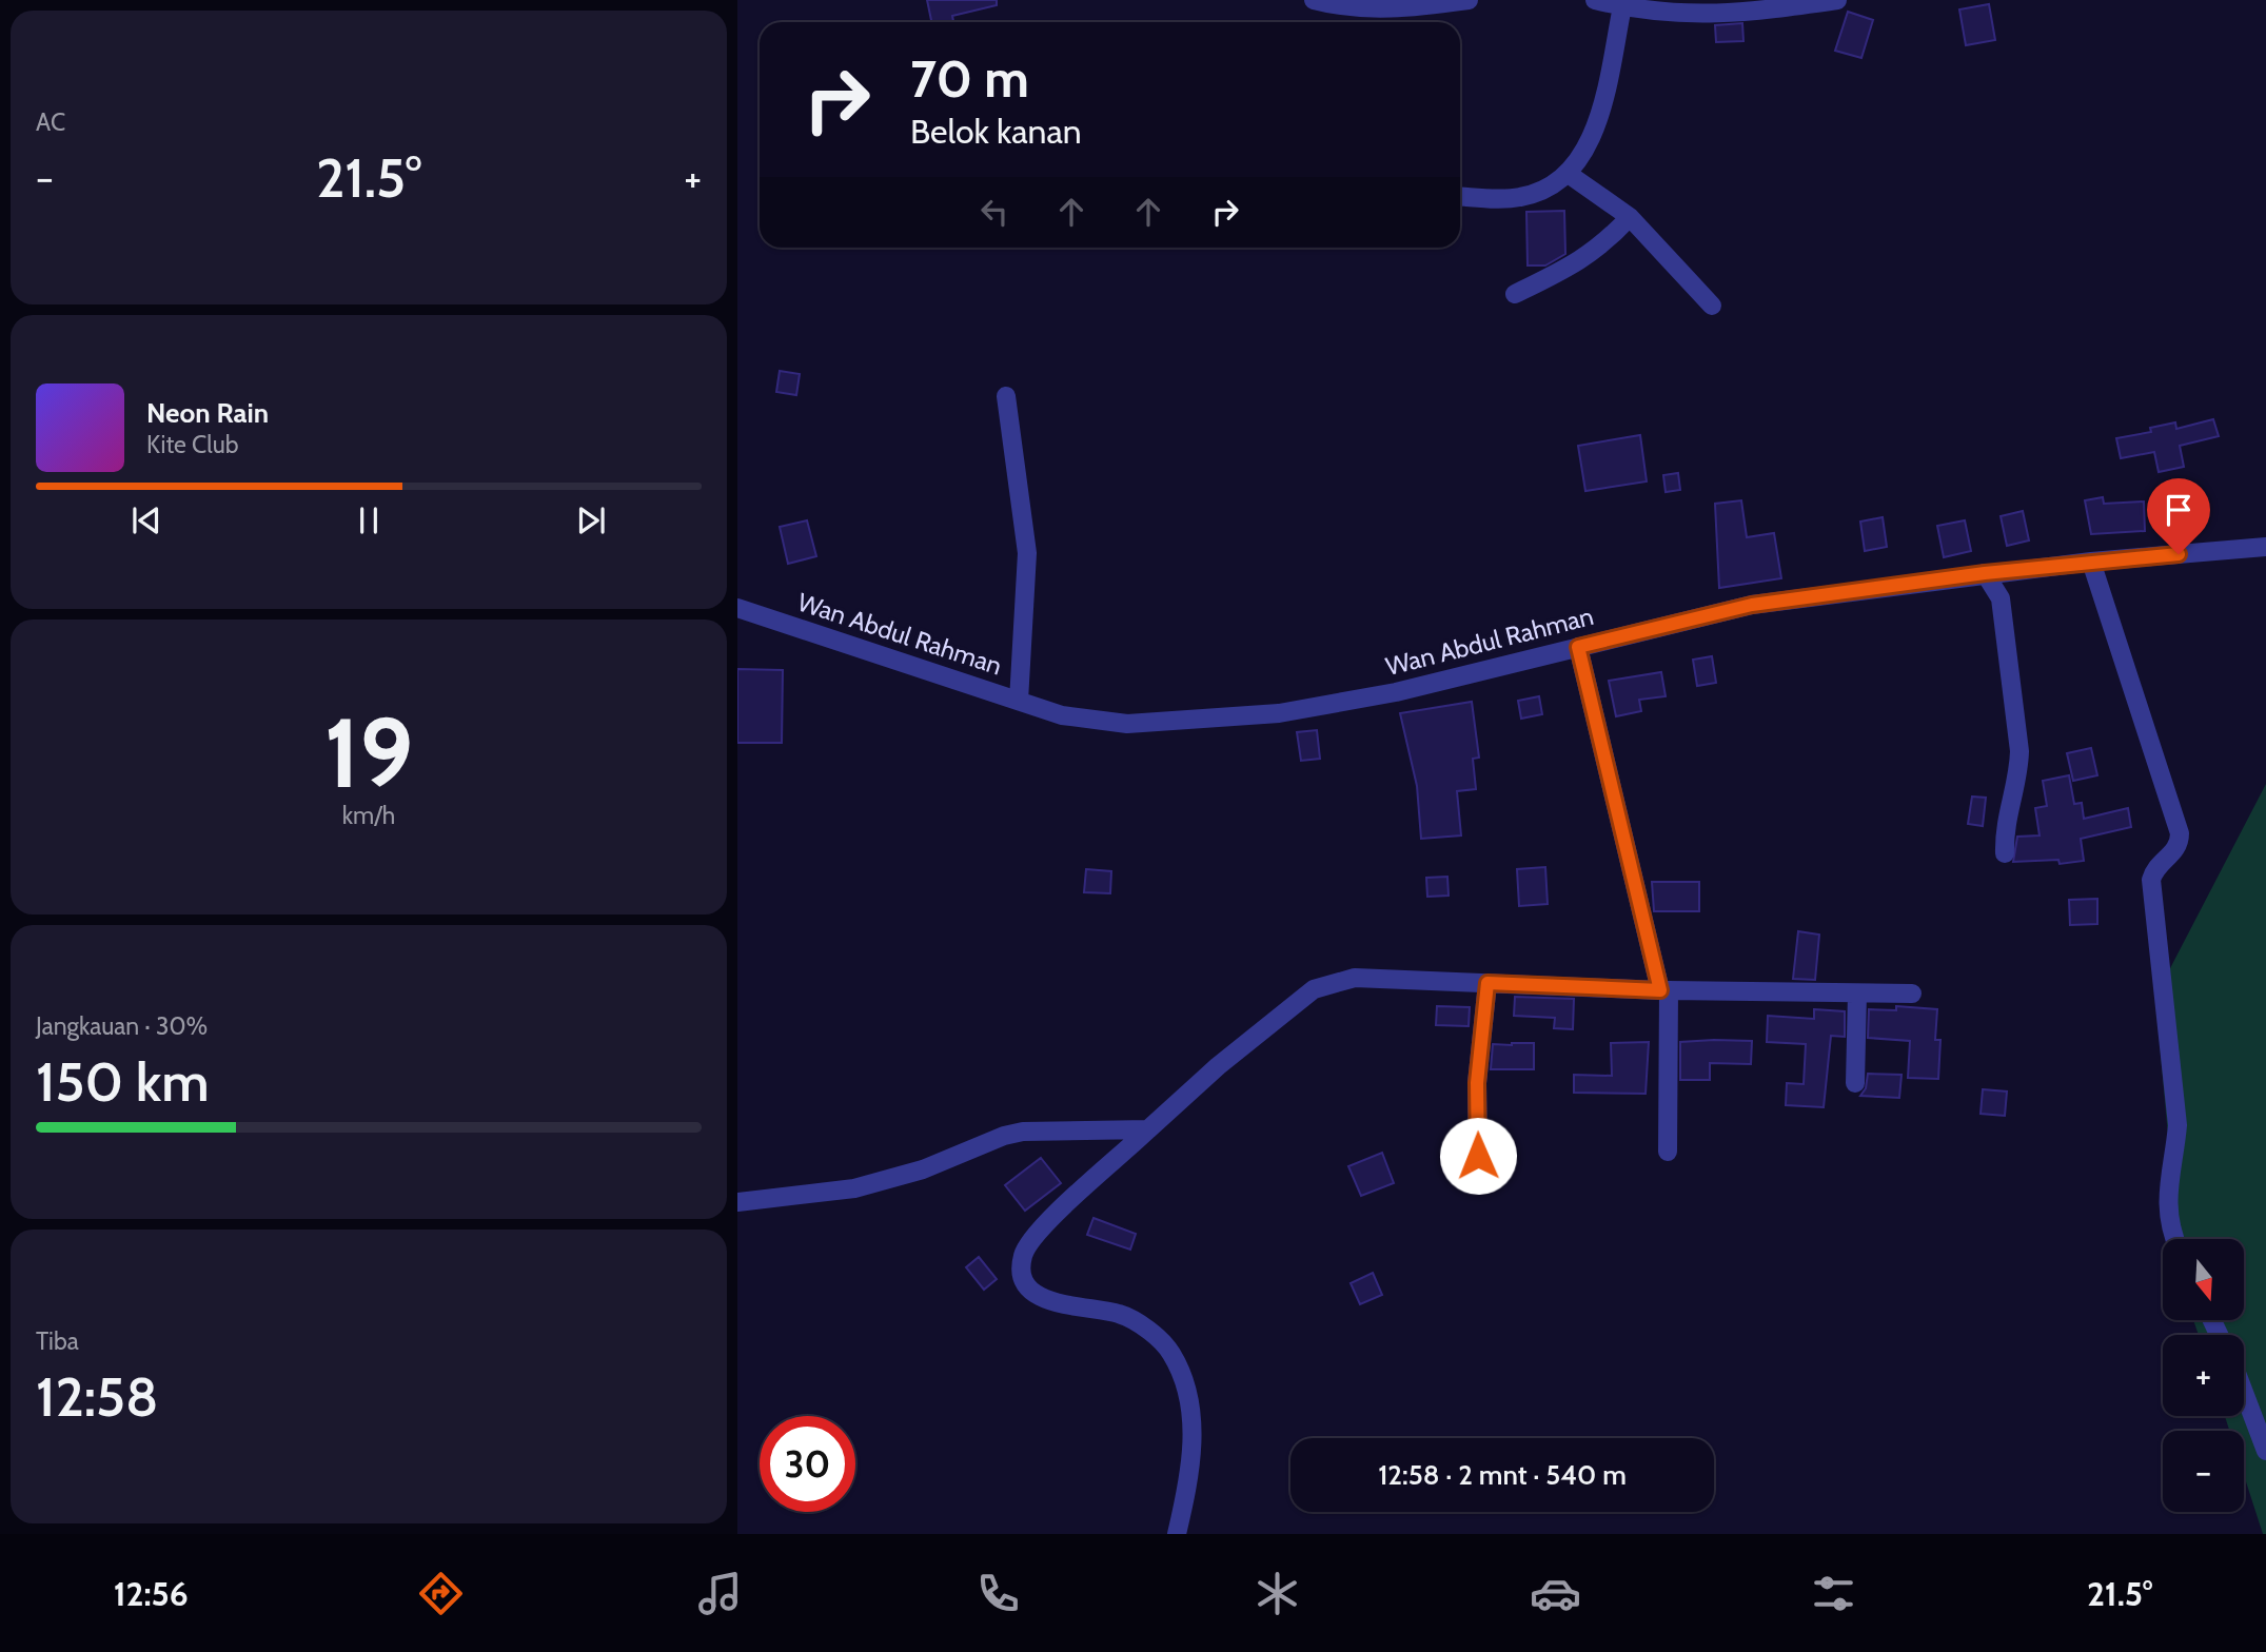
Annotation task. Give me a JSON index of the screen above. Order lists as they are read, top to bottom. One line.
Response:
{"streets":{"street":["Wan Abdul Rahman"]},"north":"bottom","page":{"tile":["AC",["19","km/h"],["Jangkauan · 30%","150 km"],["Tiba","12:58"]],"turn":["70 m","Belok kanan"],"heat":["−","21.5°","+"],"song":["Neon Rain","Kite Club"],"map_buttons":["+","−"],"limit":"30","trip":"12:58 · 2 mnt · 540 m","tabs":["12:56","21.5°"]}}
